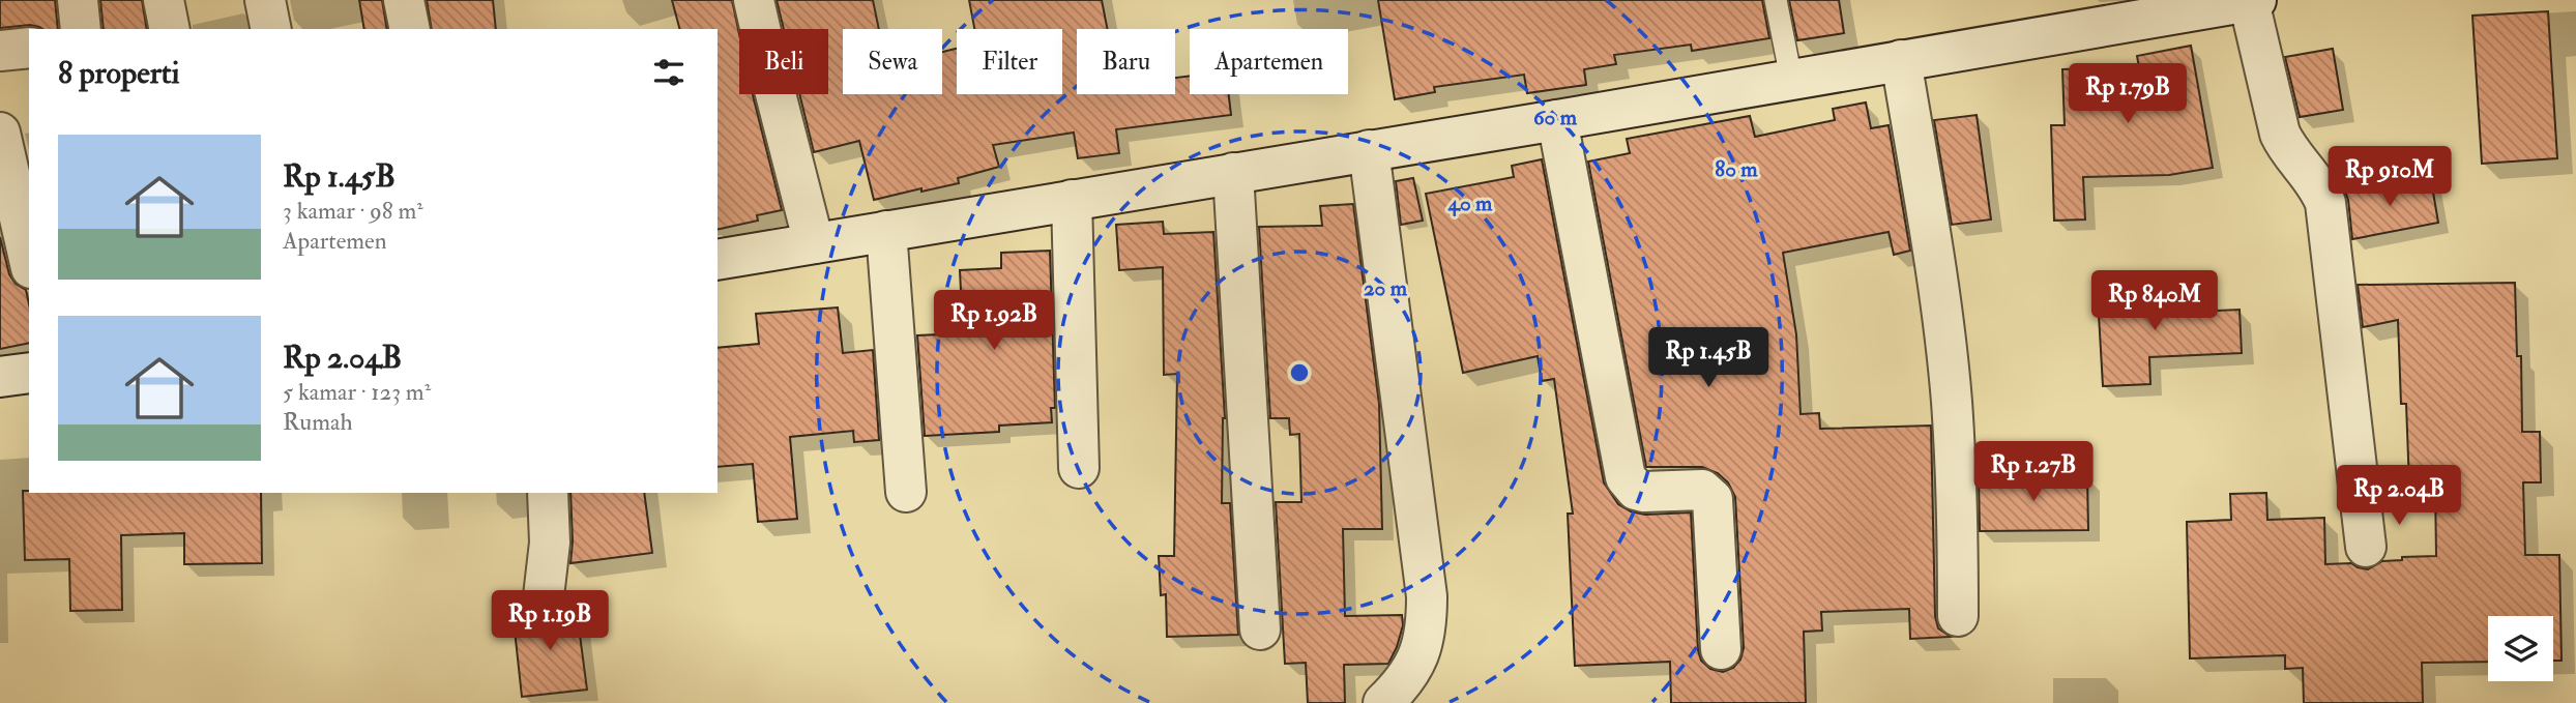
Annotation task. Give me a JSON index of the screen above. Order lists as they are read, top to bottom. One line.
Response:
{"page":{"chip":["Beli","Sewa","Filter","Baru","Apartemen"],"heading":"8 properti","price":["Rp 1.79B","Rp 910M","Rp 840M","Rp 1.92B","Rp 1.45B","Rp 1.27B","Rp 2.04B","Rp 1.19B"],"list":[{"name":"Rp 1.45B","note":"3 kamar · 98 m² · Apartemen"},{"name":"Rp 2.04B","note":"5 kamar · 123 m² · Rumah"}]},"rings":["60 m","80 m","40 m","20 m"]}
